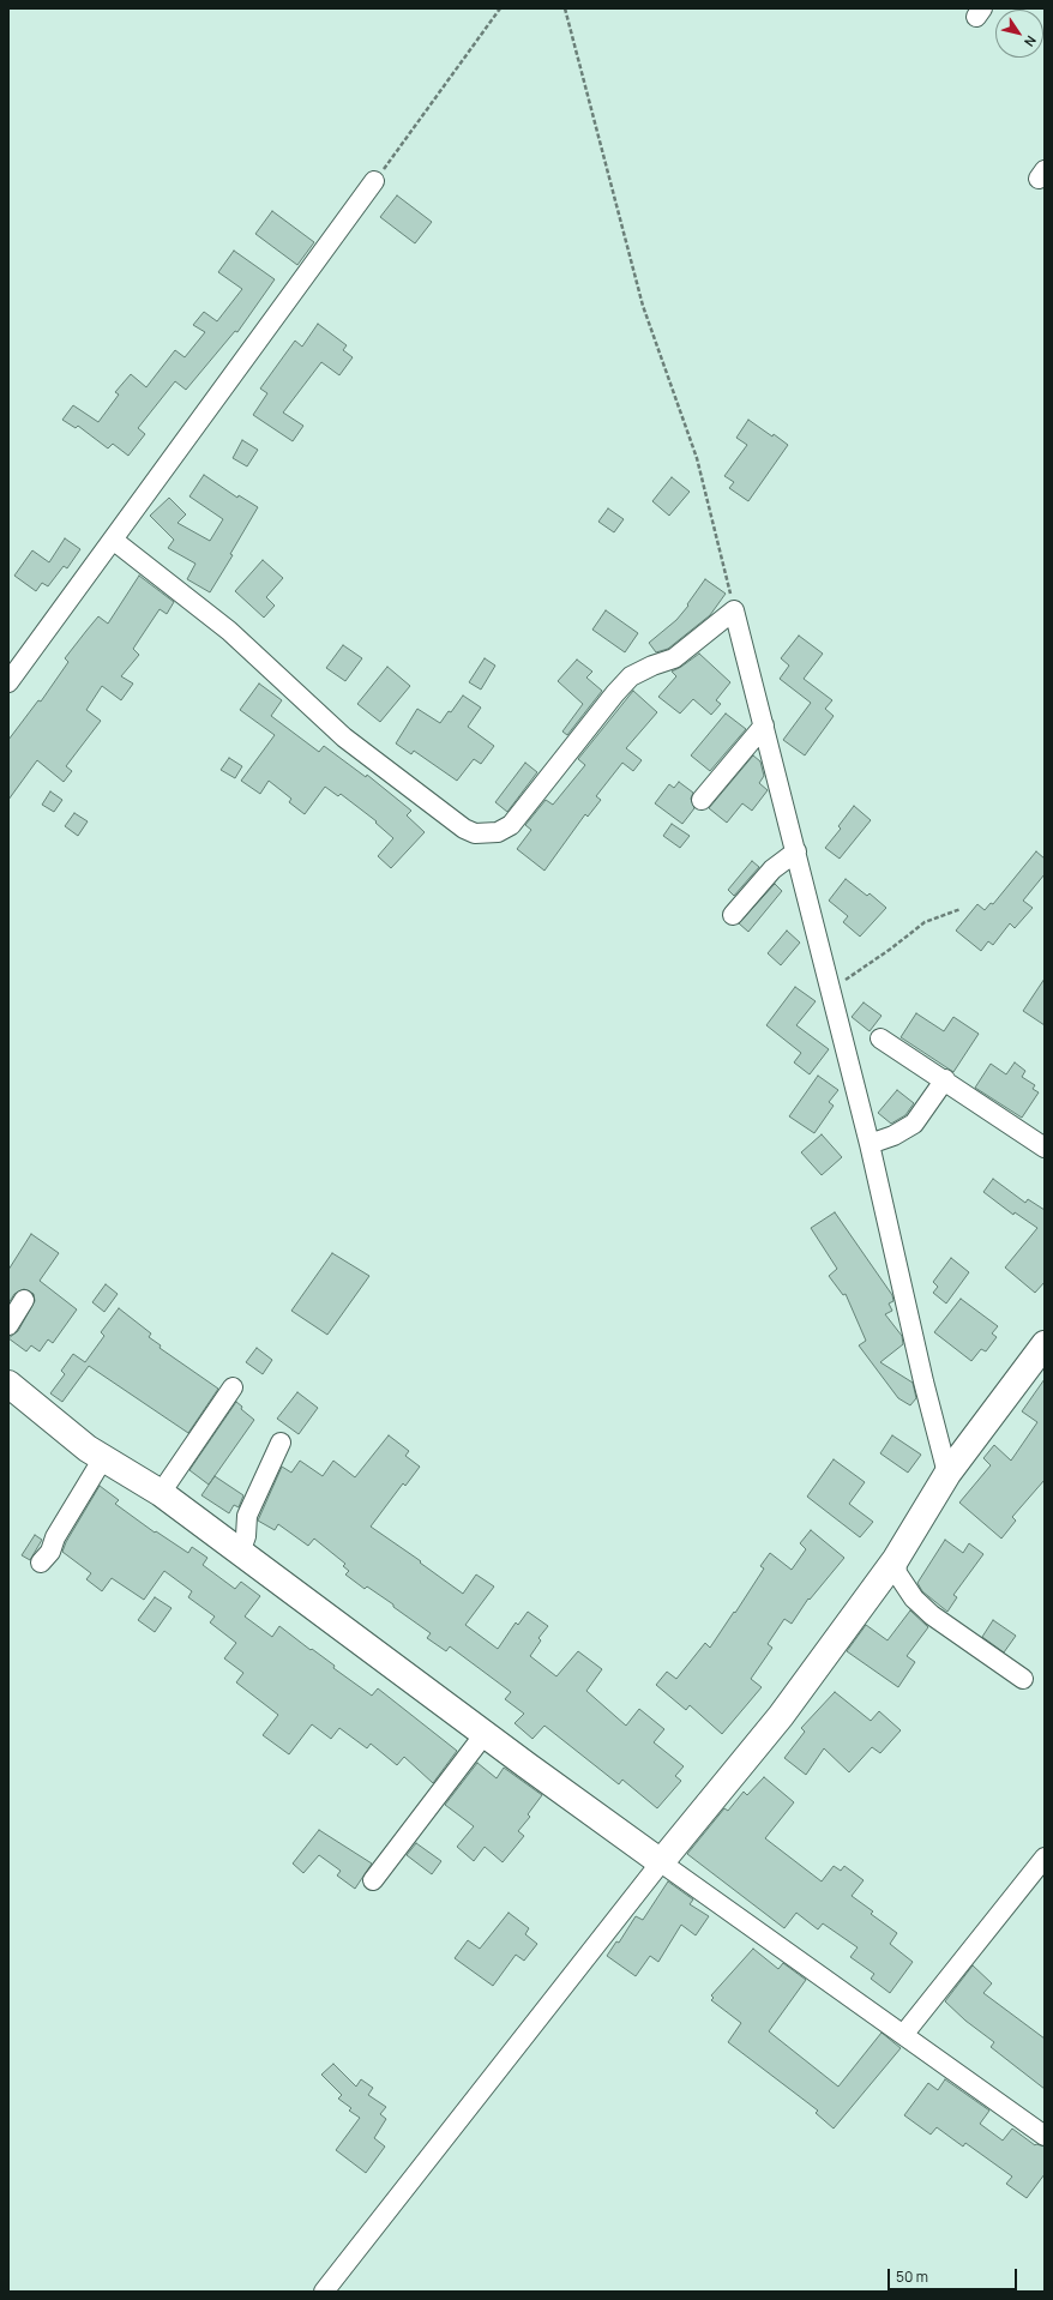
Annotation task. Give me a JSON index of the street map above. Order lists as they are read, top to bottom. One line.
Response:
{"scale_bar":"50 m","north":"bottom right"}
